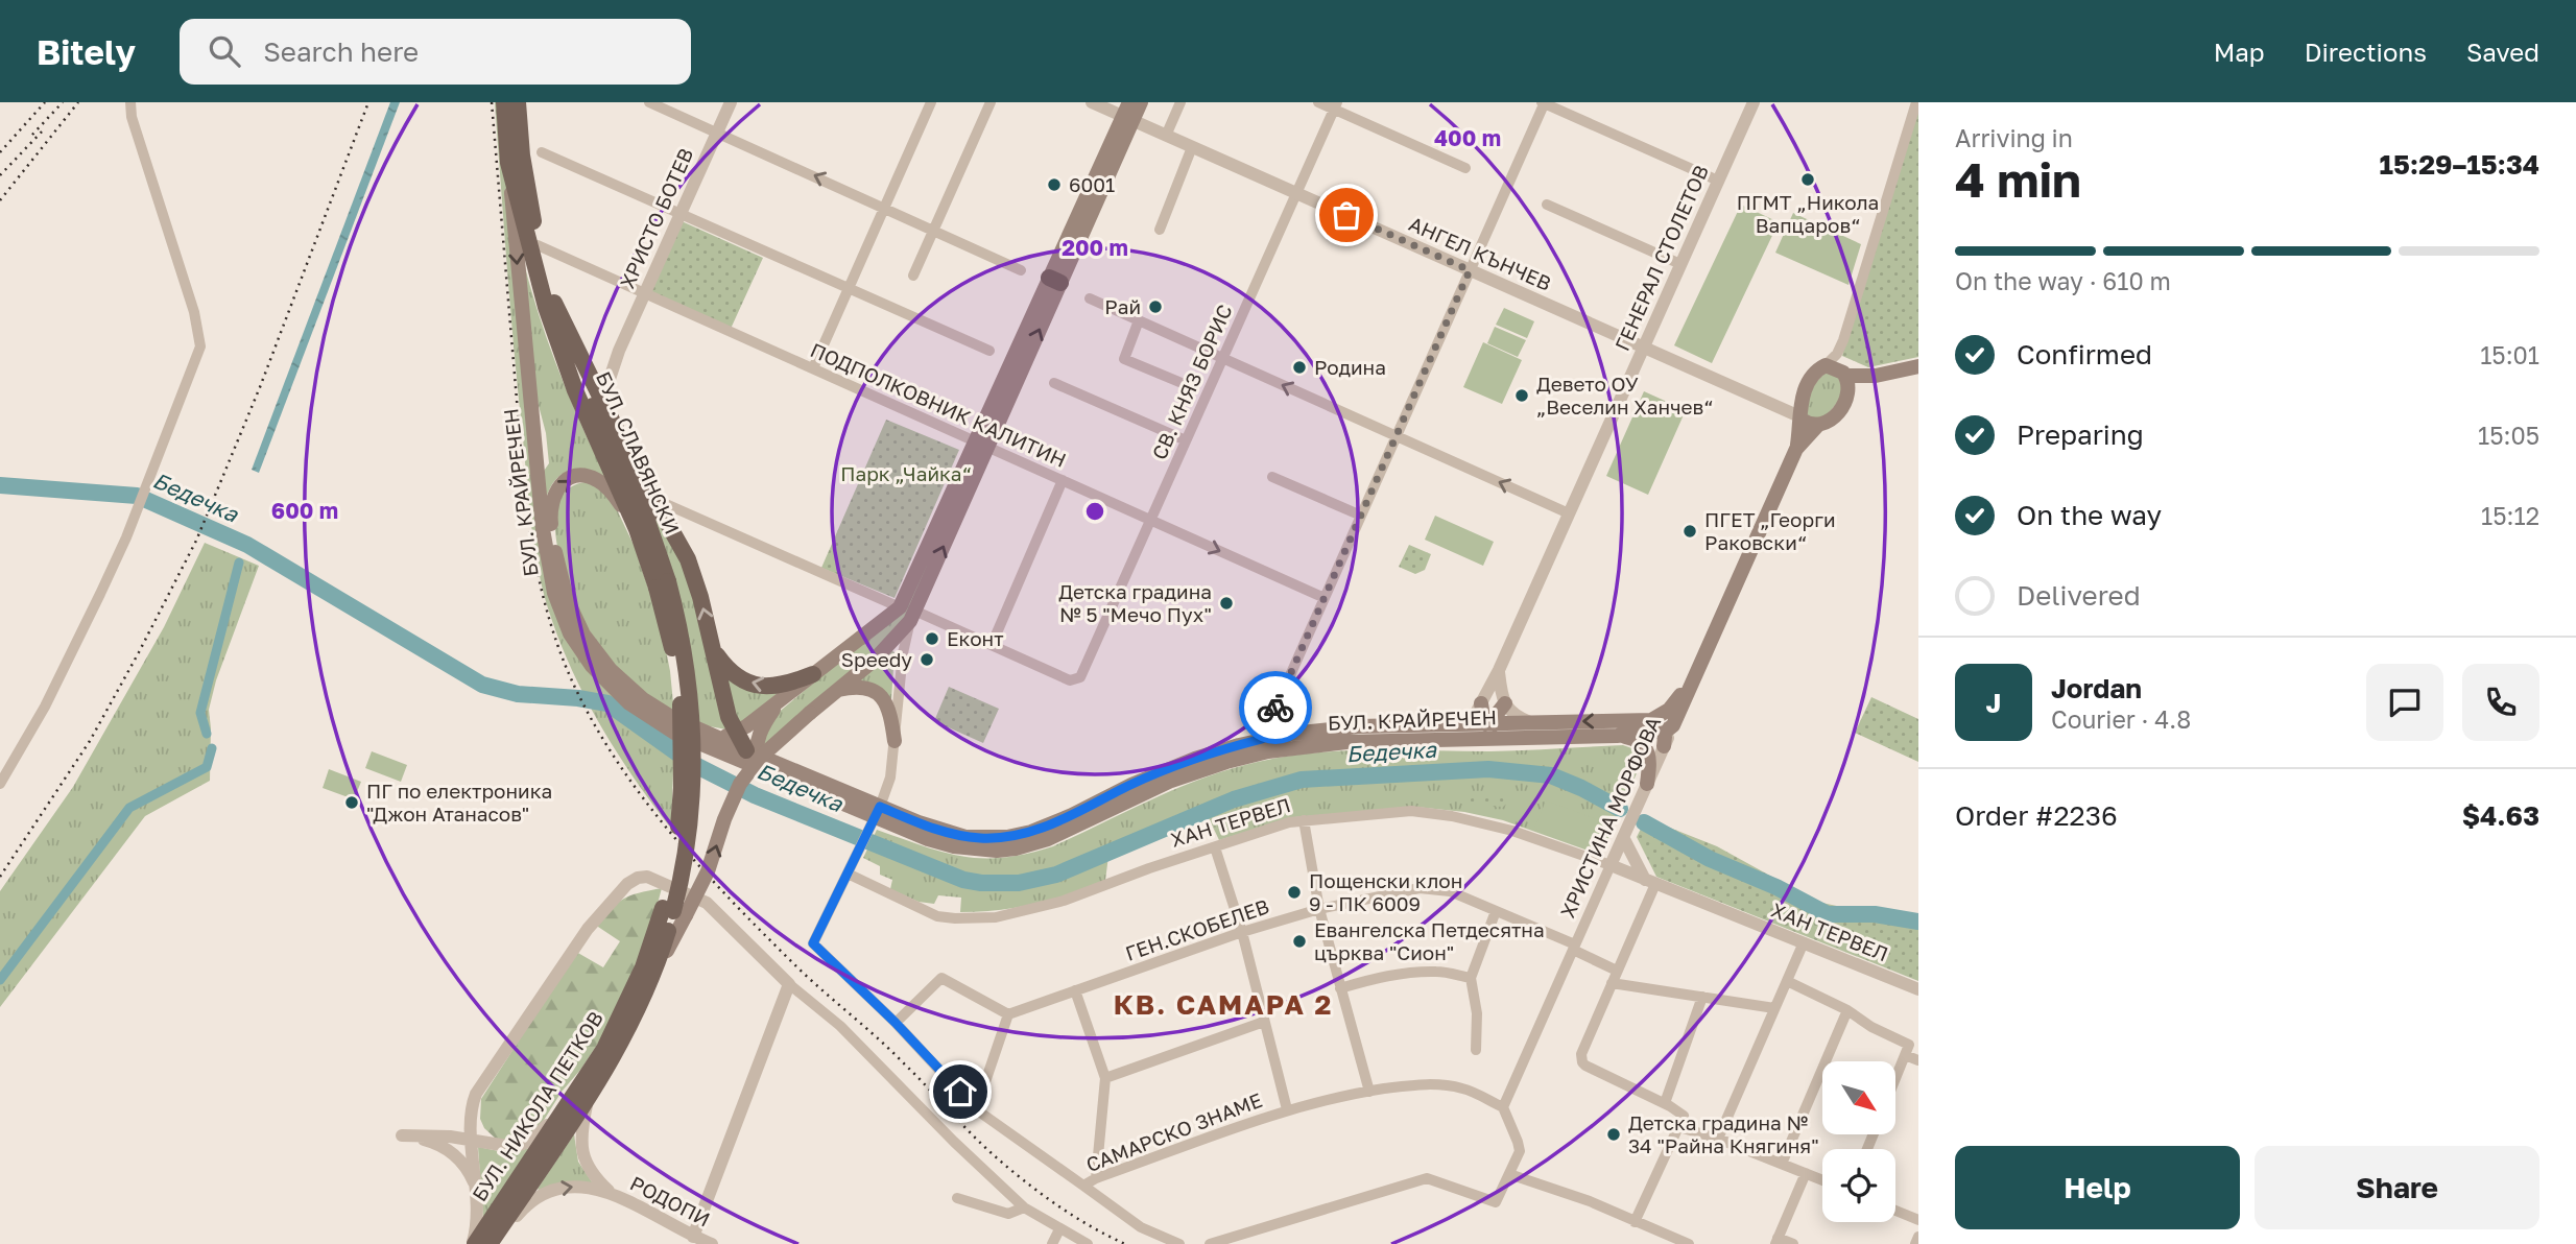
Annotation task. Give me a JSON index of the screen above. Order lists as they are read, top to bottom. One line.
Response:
{"streets":{"main road":["БУЛ. СЛАВЯНСКИ","БУЛ. КРАЙРЕЧЕН","ХРИСТИНА МОРФОВА","БУЛ. НИКОЛА ПЕТКОВ"],"street":["ХРИСТО БОТЕВ","АНГЕЛ КЪНЧЕВ","ГЕНЕРАЛ СТОЛЕТОВ","СВ. КНЯЗ БОРИС","ПОДПОЛКОВНИК КАЛИТИН","ХАН ТЕРВЕЛ","ГЕН.СКОБЕЛЕВ","САМАРСКО ЗНАМЕ","РОДОПИ"]},"crossings":[["ХРИСТО БОТЕВ","ПОДПОЛКОВНИК КАЛИТИН"],["АНГЕЛ КЪНЧЕВ","ГЕНЕРАЛ СТОЛЕТОВ"],["АНГЕЛ КЪНЧЕВ","СВ. КНЯЗ БОРИС"],["АНГЕЛ КЪНЧЕВ","ХРИСТИНА МОРФОВА"],["ГЕНЕРАЛ СТОЛЕТОВ","БУЛ. КРАЙРЕЧЕН"],["СВ. КНЯЗ БОРИС","ПОДПОЛКОВНИК КАЛИТИН"],["ПОДПОЛКОВНИК КАЛИТИН","БУЛ. СЛАВЯНСКИ"],["БУЛ. СЛАВЯНСКИ","БУЛ. КРАЙРЕЧЕН"],["БУЛ. СЛАВЯНСКИ","БУЛ. НИКОЛА ПЕТКОВ"],["БУЛ. КРАЙРЕЧЕН","ХРИСТИНА МОРФОВА"],["ХРИСТИНА МОРФОВА","ХАН ТЕРВЕЛ"],["ХРИСТИНА МОРФОВА","ГЕН.СКОБЕЛЕВ"],["ХРИСТИНА МОРФОВА","САМАРСКО ЗНАМЕ"],["ХАН ТЕРВЕЛ","САМАРСКО ЗНАМЕ"],["БУЛ. НИКОЛА ПЕТКОВ","РОДОПИ"]],"districts":["КВ. САМАРА 2"],"water":["Бедечка"],"parks":["Парк „Чайка“"],"places":["ПГМТ „Никола Вапцаров“","6001","Рай","Родина","Девето ОУ „Веселин Ханчев“","ПГЕТ „Георги Раковски“","Детска градина № 5 \"Мечо Пух\"","Еконт","Speedy","ПГ по електроника \"Джон Атанасов\"","Пощенски клон 9 - ПК 6009","Евангелска Петдесятна църква \"Сион\"","Детска градина № 34 \"Райна Княгиня\""],"north":"bottom right","page":{"header":"Bitely","search":"Search here","nav":["Map","Directions","Saved"],"heading":["4 min","Arriving in","15:29–15:34"],"panel":["Jordan","Courier · 4.8","Order #2236","$4.63"],"bar":"On the way · 610 m","list":[["Confirmed","15:01"],["Preparing","15:05"],["On the way","15:12"],"Delivered"],"round":"J","buttons":["Help","Share"]},"rings":["400 m","200 m","600 m"]}
